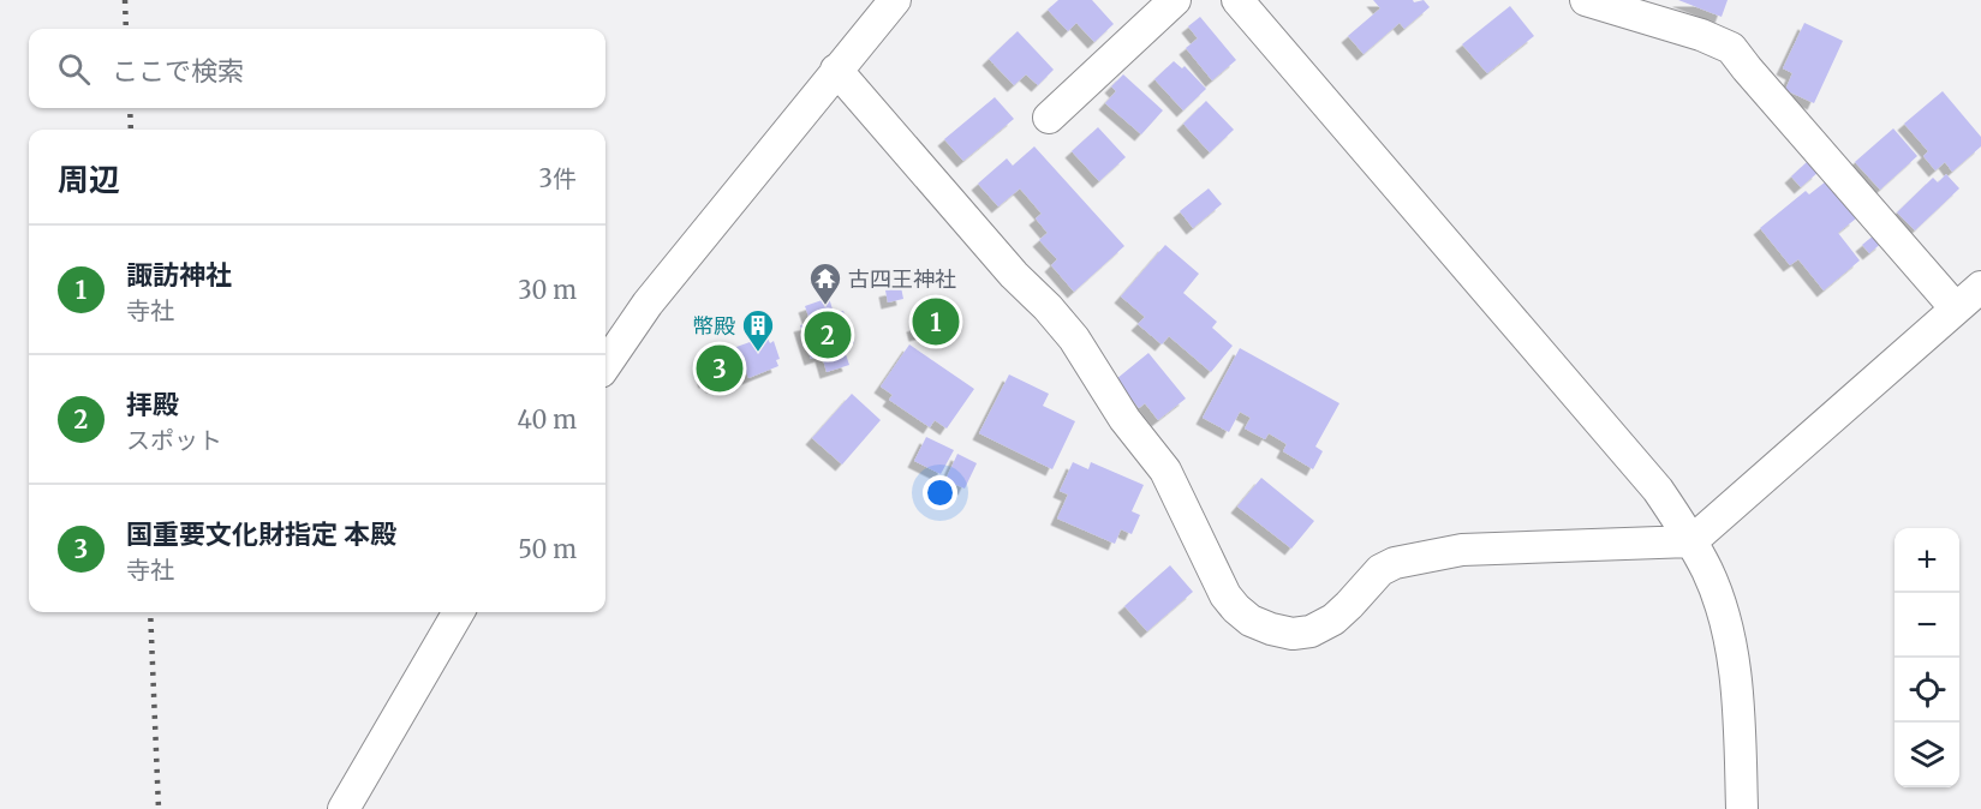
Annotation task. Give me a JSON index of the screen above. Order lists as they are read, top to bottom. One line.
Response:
{"places":{"temple":["古四王神社"],"building":["幣殿"]},"page":{"search":"ここで検索","heading":["周辺","3件"],"list":[{"mark":"1","name":"諏訪神社","note":"寺社","value":"30 m"},{"mark":"2","name":"拝殿","note":"スポット","value":"40 m"},{"mark":"3","name":"国重要文化財指定 本殿","note":"寺社","value":"50 m"}],"pins":["1","2","3"],"map_buttons":["+","−"]}}
